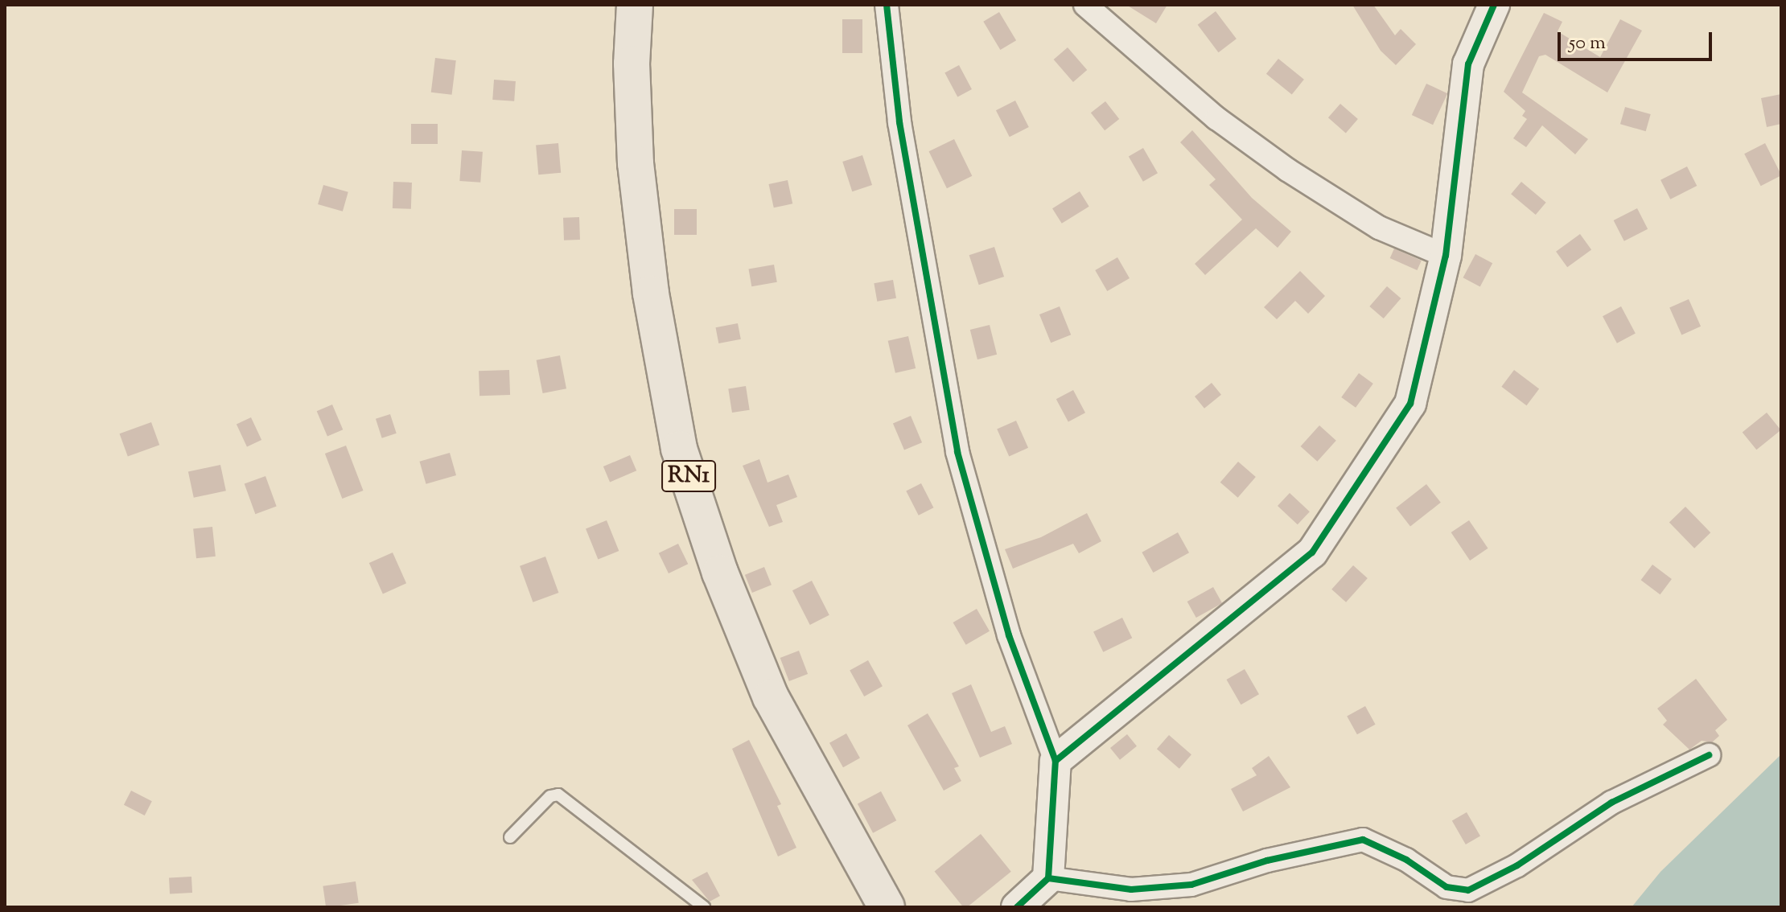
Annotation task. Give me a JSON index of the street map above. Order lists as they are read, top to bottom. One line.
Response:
{"streets":{"highway":["RN1"]},"scale_bar":"50 m"}
